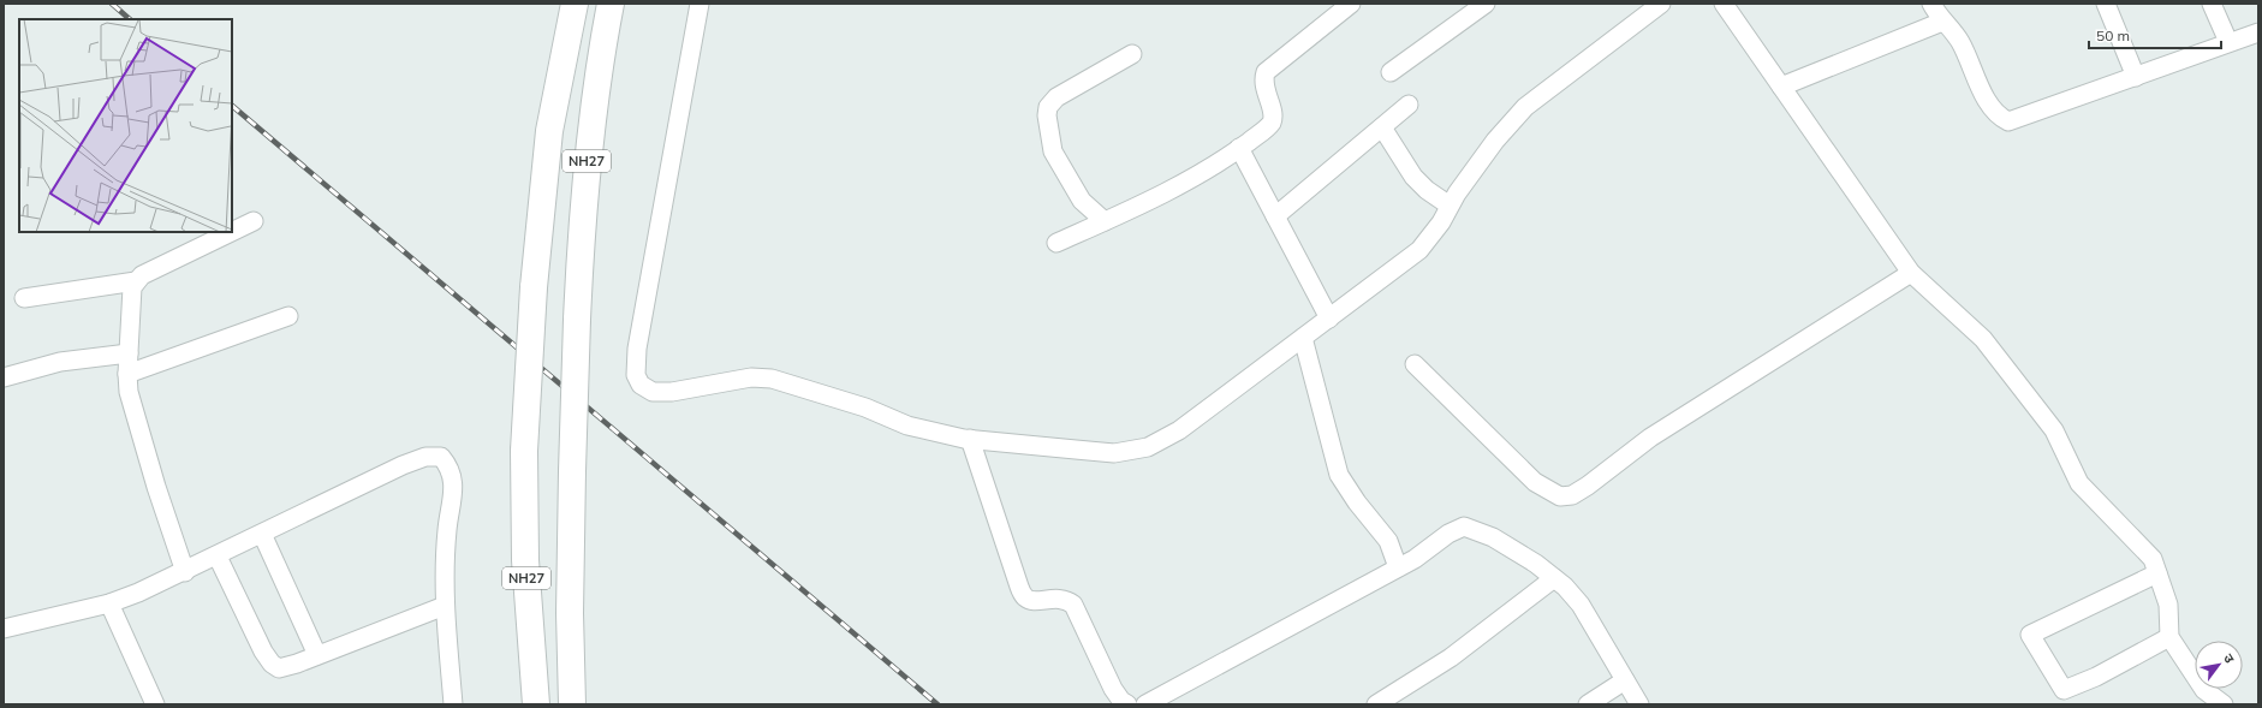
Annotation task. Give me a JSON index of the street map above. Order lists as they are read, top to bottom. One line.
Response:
{"streets":{"highway":["NH27"]},"scale_bar":"50 m","north":"top right"}
